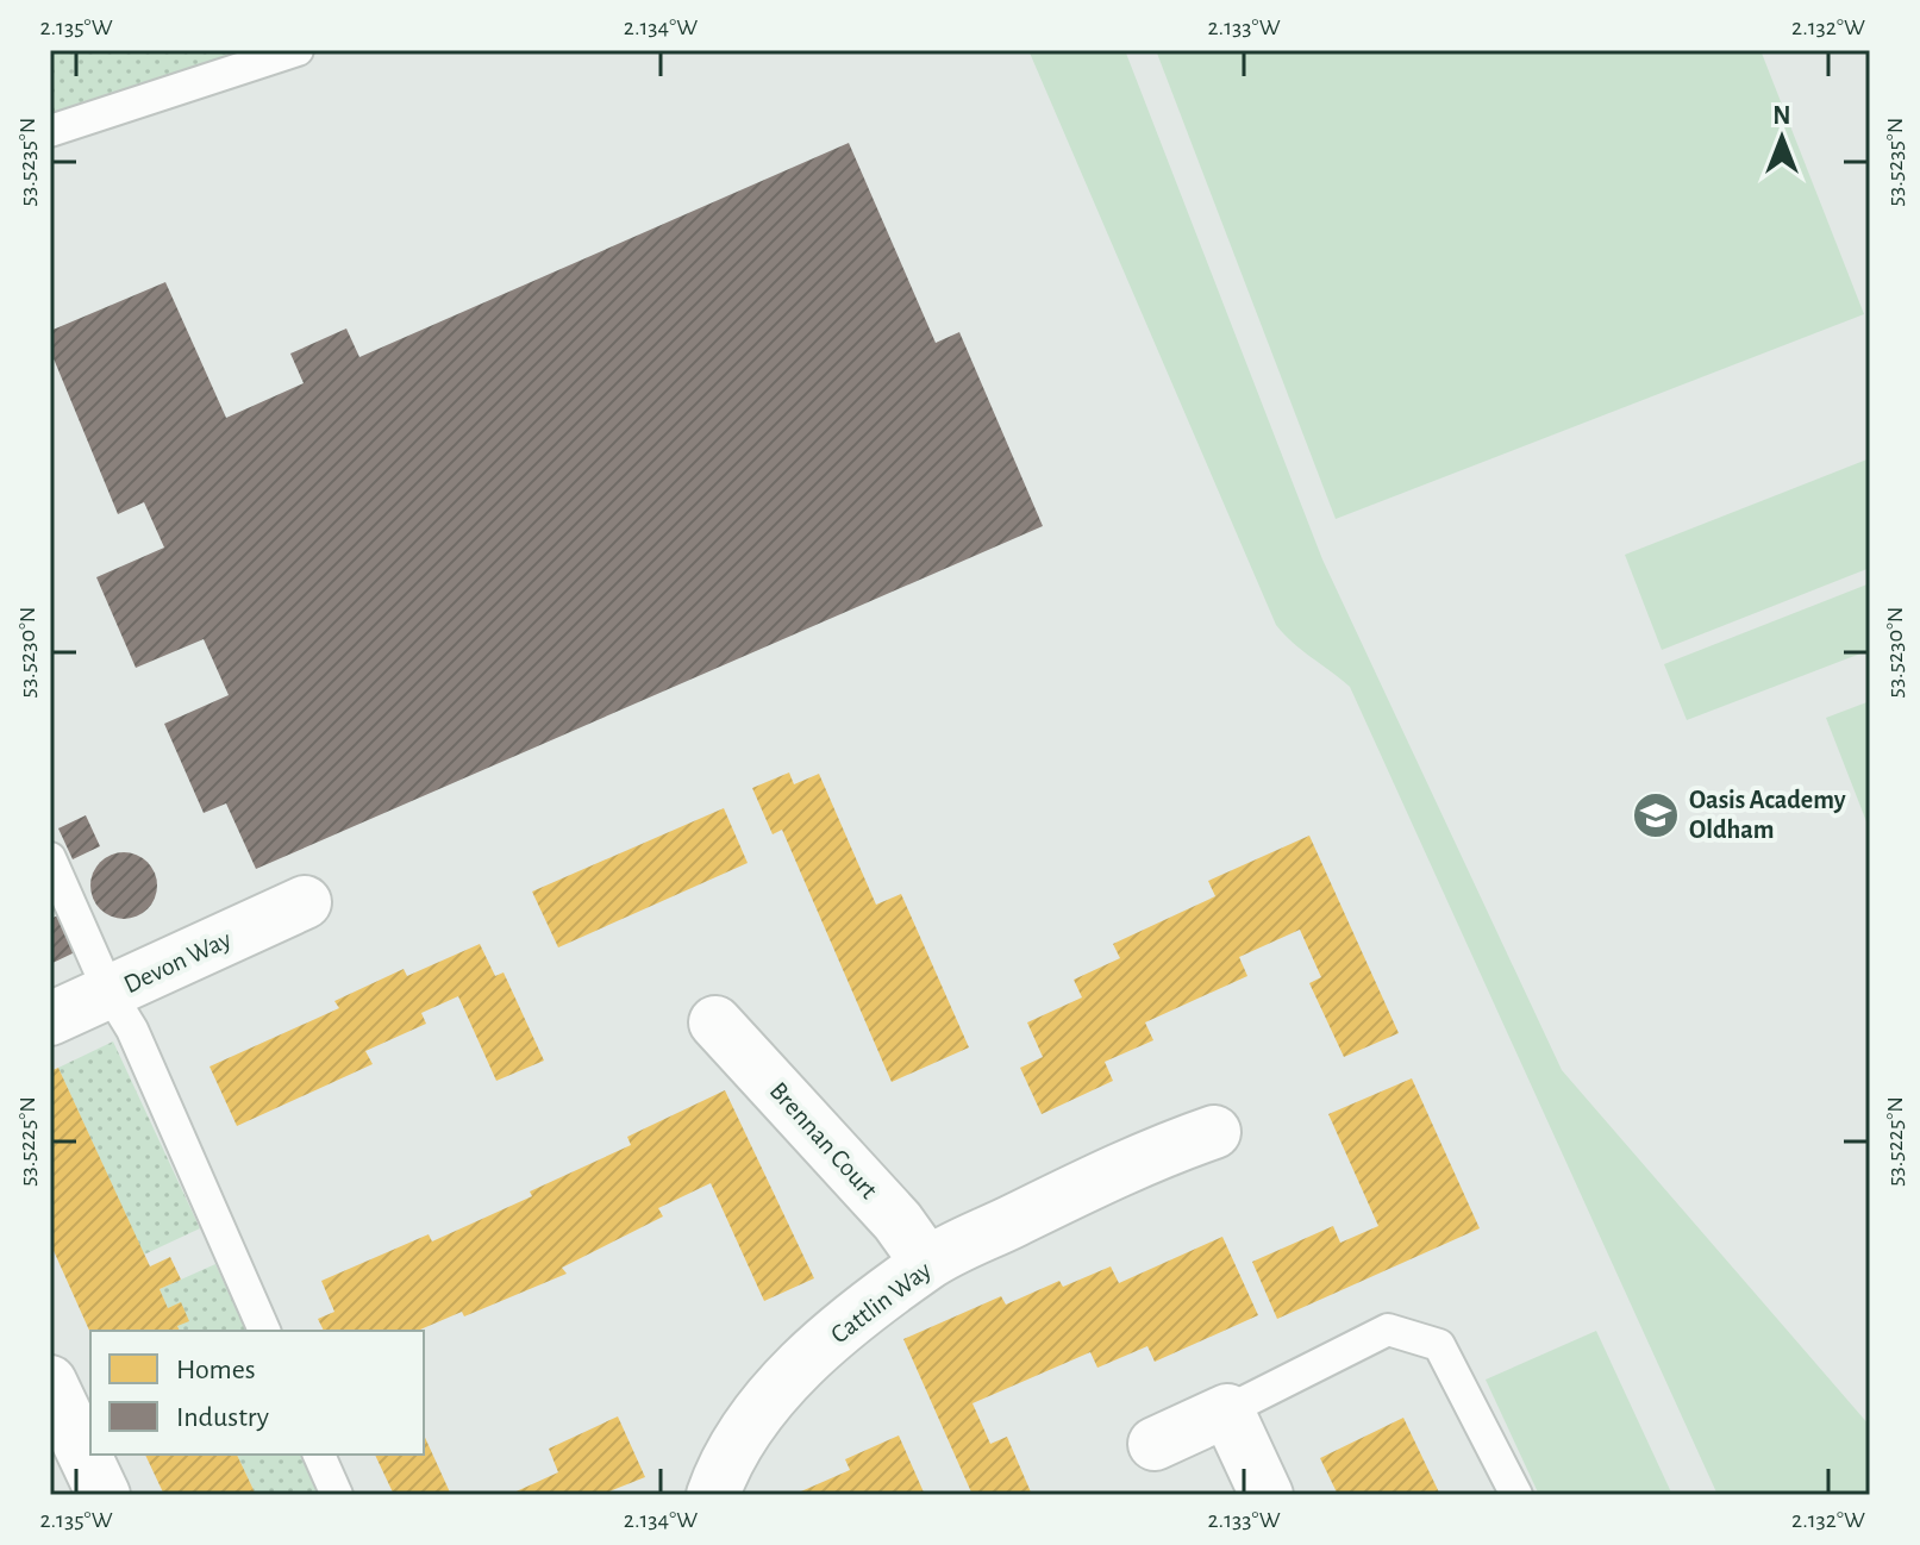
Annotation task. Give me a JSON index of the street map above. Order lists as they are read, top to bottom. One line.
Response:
{"streets":{"street":["Devon Way","Brennan Court","Cattlin Way"]},"crossings":[["Brennan Court","Cattlin Way"]],"places":{"school or university":["Oasis Academy Oldham"]},"legend":["Homes","Industry"],"north":"top","coordinates":["2.135°W","2.134°W","2.133°W","2.132°W","53.5235°N","53.5230°N","53.5225°N"]}
